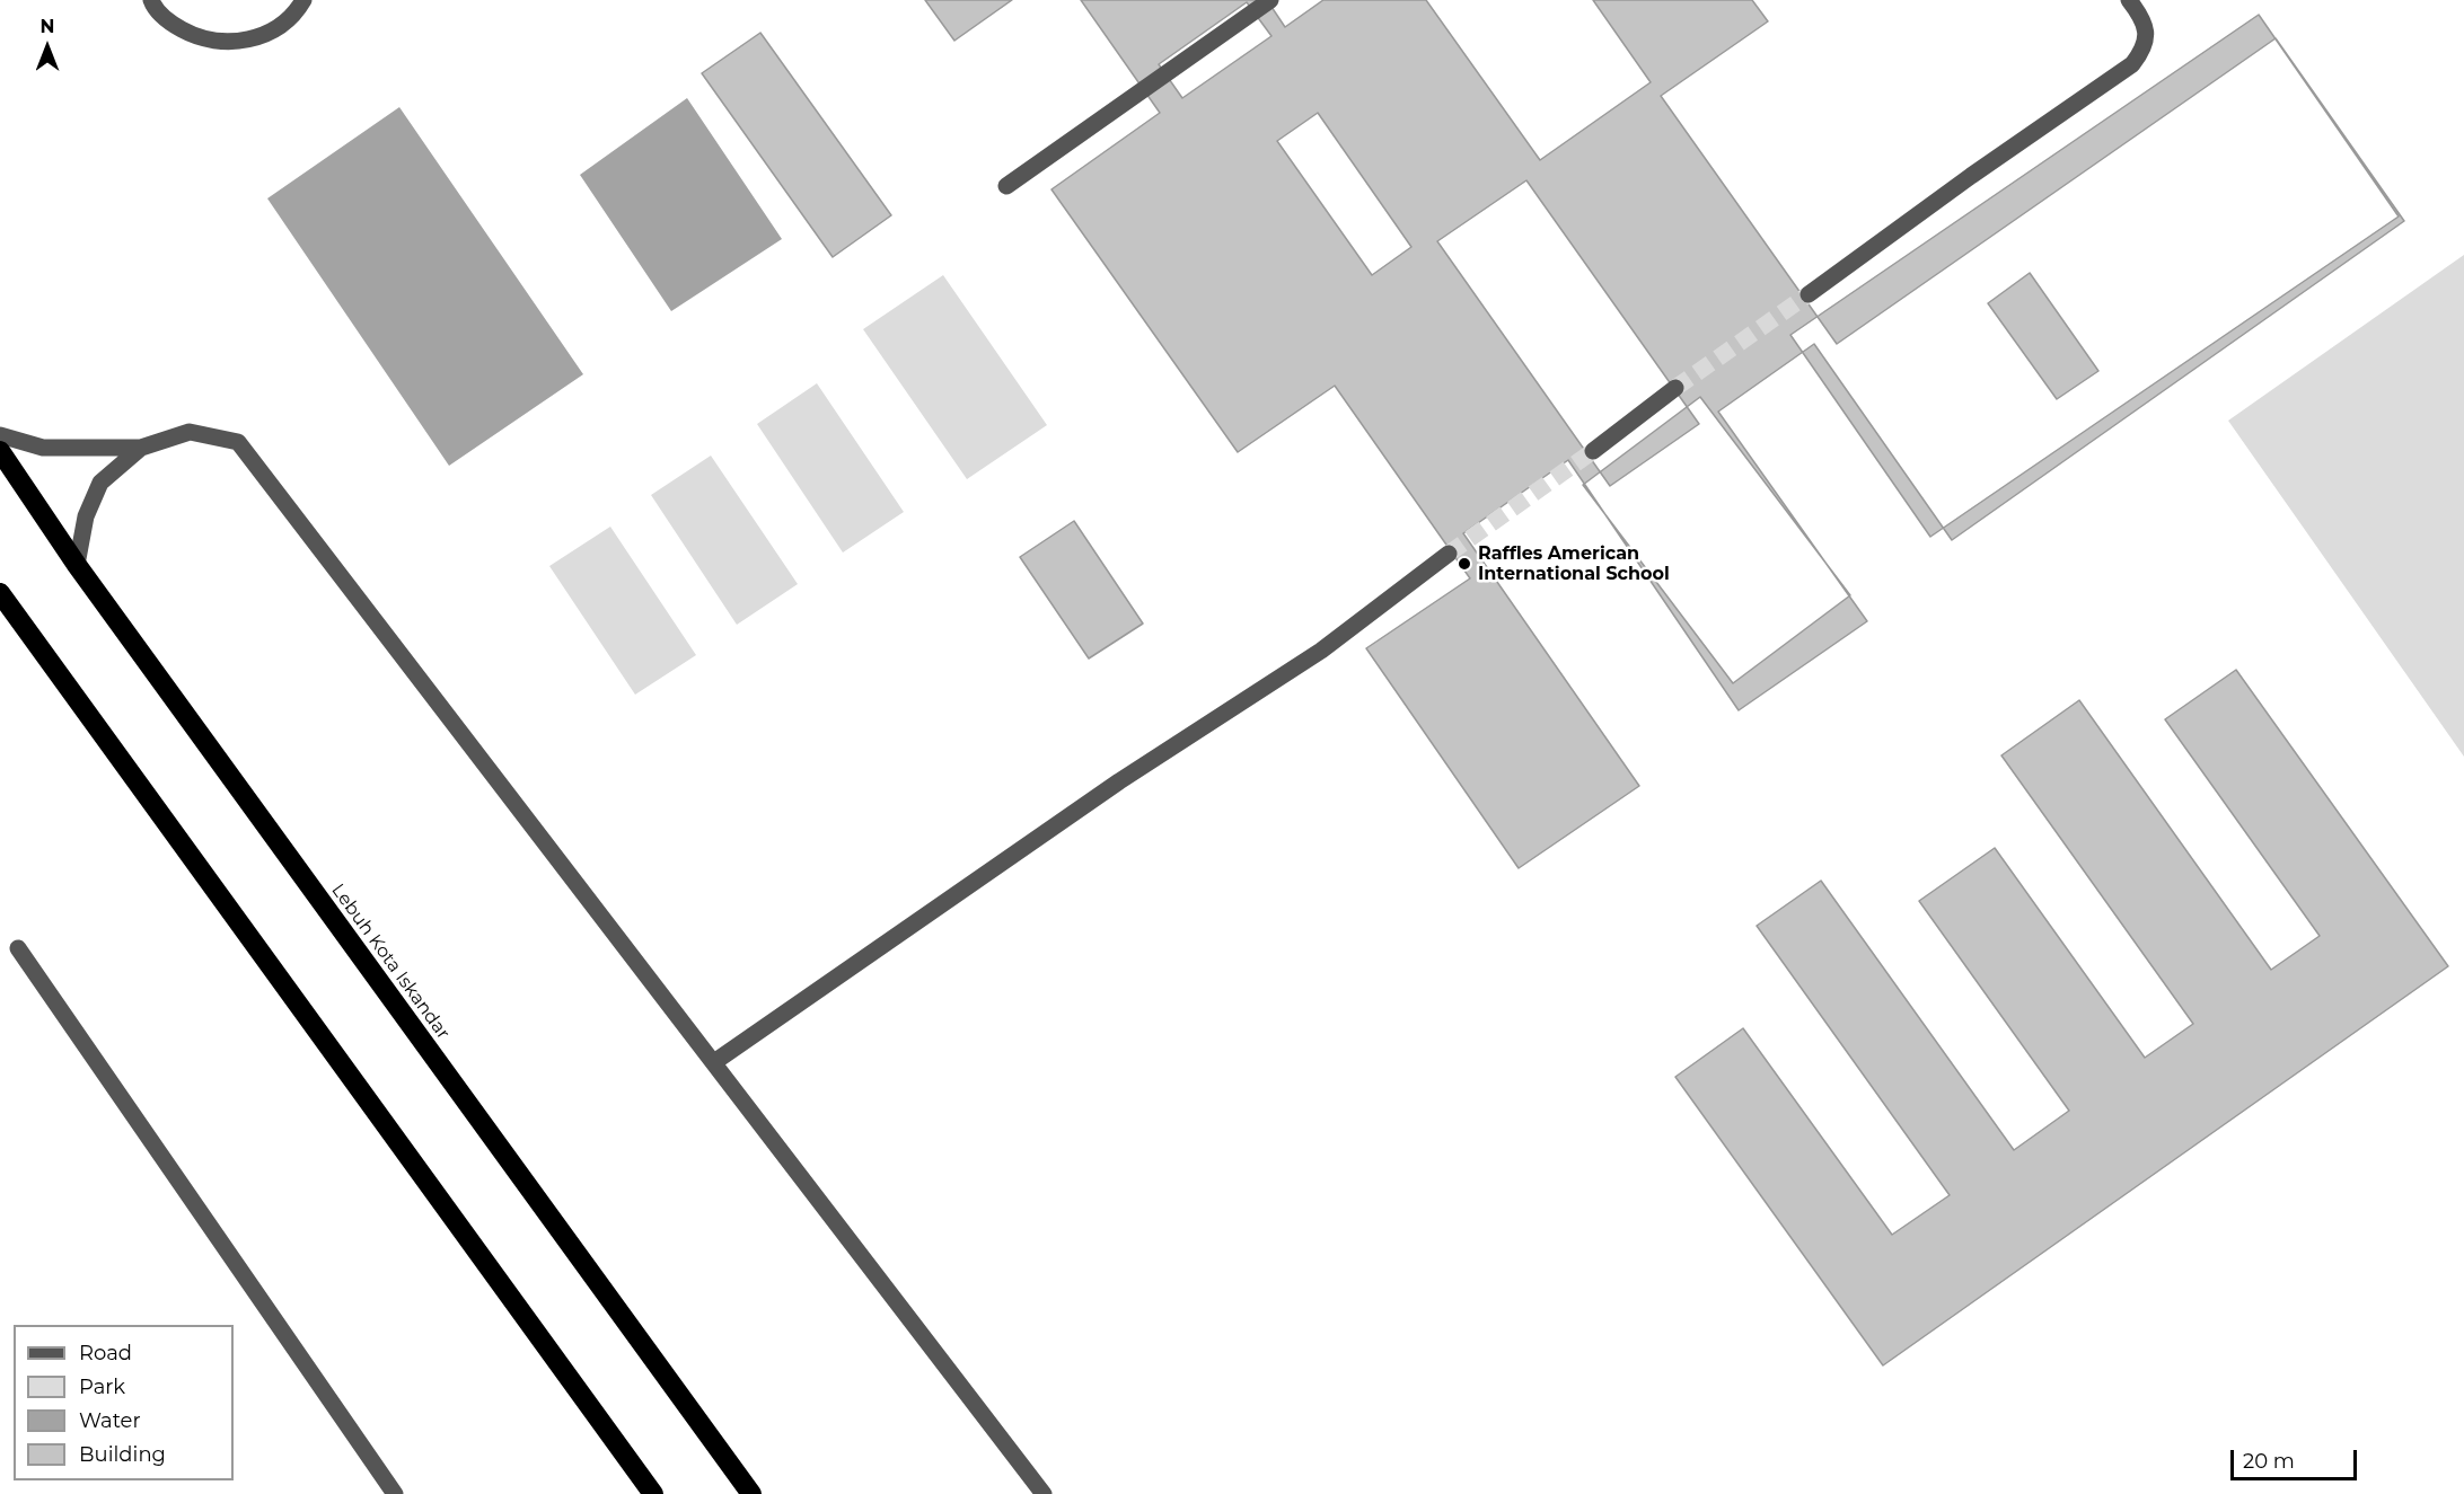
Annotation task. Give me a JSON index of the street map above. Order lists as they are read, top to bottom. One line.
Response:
{"streets":{"highway":["Lebuh Kota Iskandar"]},"places":["Raffles American International School"],"legend":["Road","Park","Water","Building"],"scale_bar":"20 m","north":"top"}
